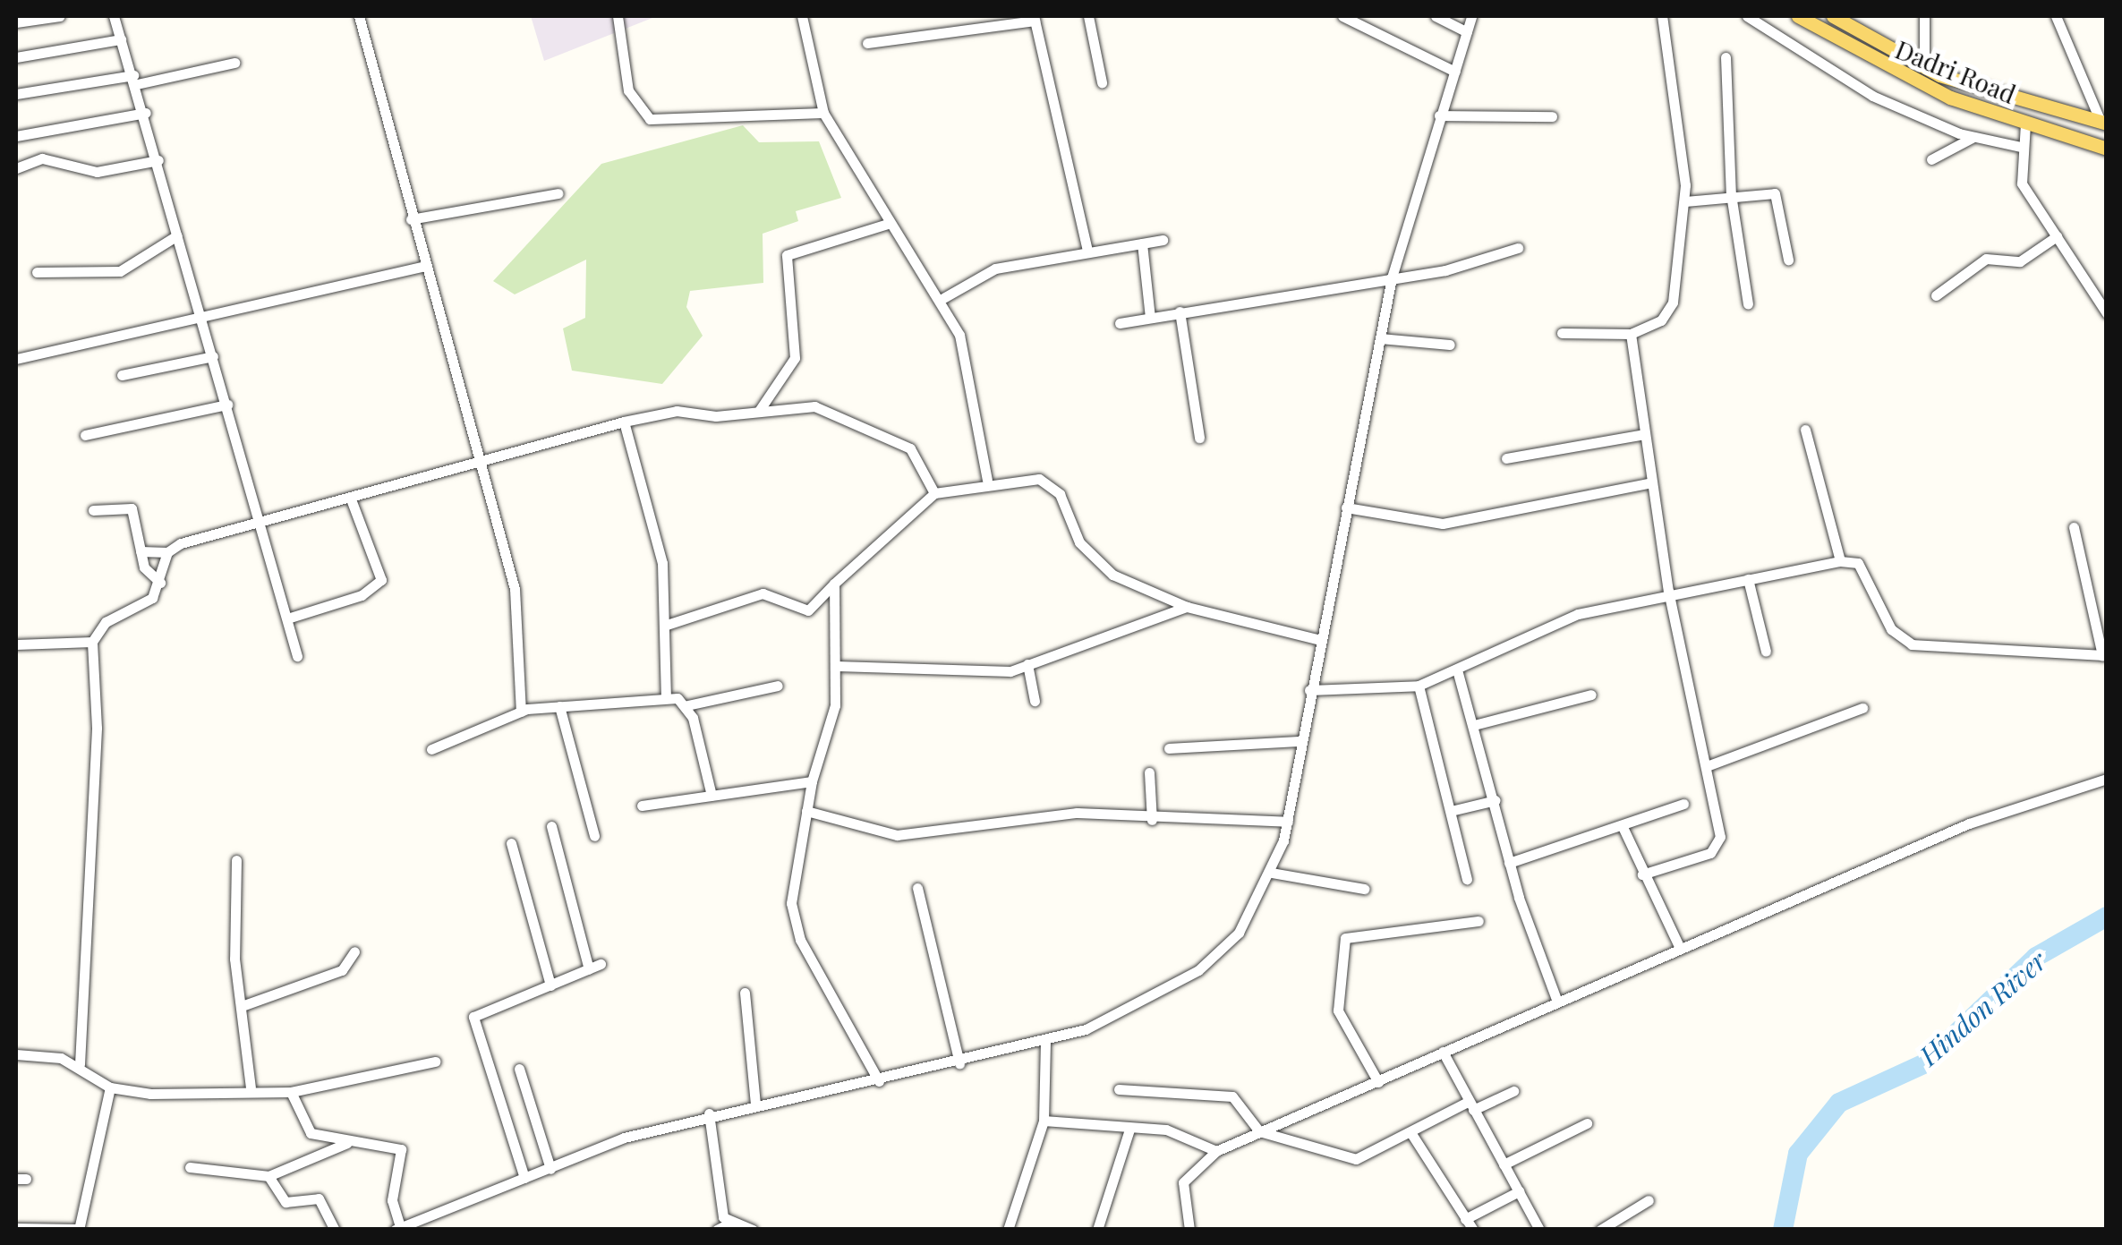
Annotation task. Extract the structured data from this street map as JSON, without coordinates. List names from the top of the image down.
{
  "streets": {
    "main road": ["Dadri Road"]
  },
  "water": ["Hindon River"]
}
